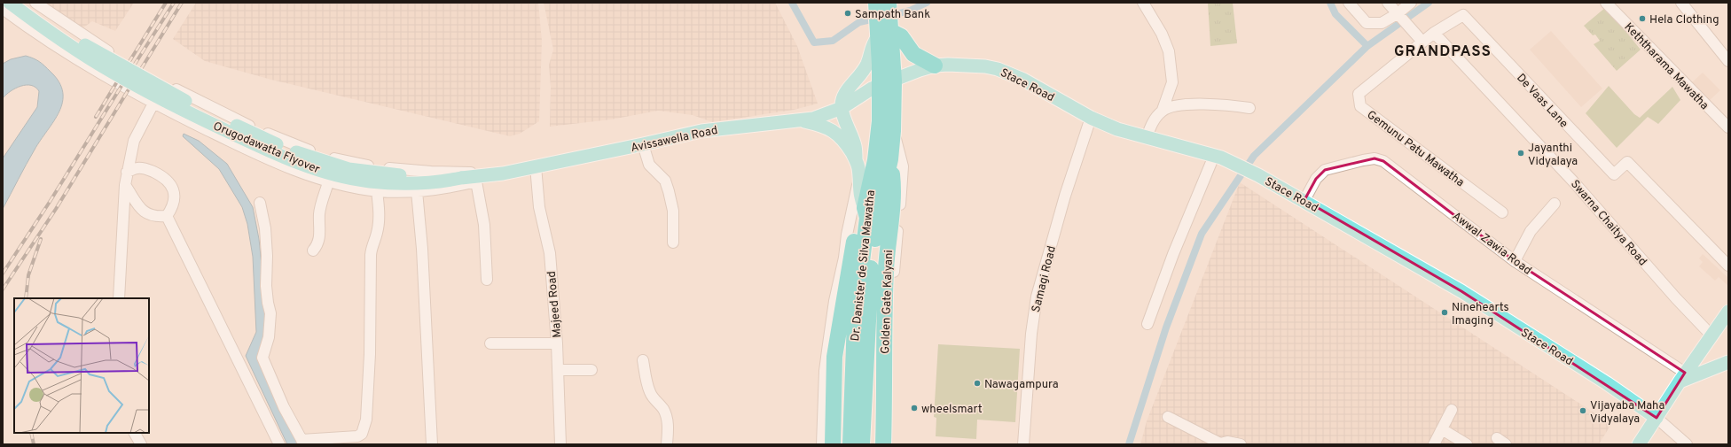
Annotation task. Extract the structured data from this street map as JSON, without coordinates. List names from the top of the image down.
{
  "streets": {
    "highway": ["Dr. Danister de Silva Mawatha", "Golden Gate Kalyani"],
    "main road": ["Stace Road", "Avissawella Road", "Orugodawatta Flyover"],
    "street": [
      "Keththarama Mawatha",
      "De Vaas Lane",
      "Gemunu Patu Mawatha",
      "Swarna Chaitya Road",
      "Awwal Zawia Road",
      "Samagi Road",
      "Majeed Road"
    ]
  },
  "crossings": [
    ["Stace Road", "Avissawella Road"],
    ["Stace Road", "Awwal Zawia Road"],
    ["Stace Road", "Dr. Danister de Silva Mawatha"],
    ["Stace Road", "Samagi Road"],
    ["De Vaas Lane", "Gemunu Patu Mawatha"],
    ["Avissawella Road", "Orugodawatta Flyover"],
    ["Avissawella Road", "Dr. Danister de Silva Mawatha"],
    ["Avissawella Road", "Majeed Road"],
    ["Gemunu Patu Mawatha", "Swarna Chaitya Road"],
    ["Dr. Danister de Silva Mawatha", "Golden Gate Kalyani"]
  ],
  "districts": ["GRANDPASS"],
  "places": [
    "Sampath Bank",
    "Hela Clothing",
    "Jayanthi Vidyalaya",
    "Ninehearts Imaging",
    "Nawagampura",
    "wheelsmart",
    "Vijayaba Maha Vidyalaya"
  ]
}
